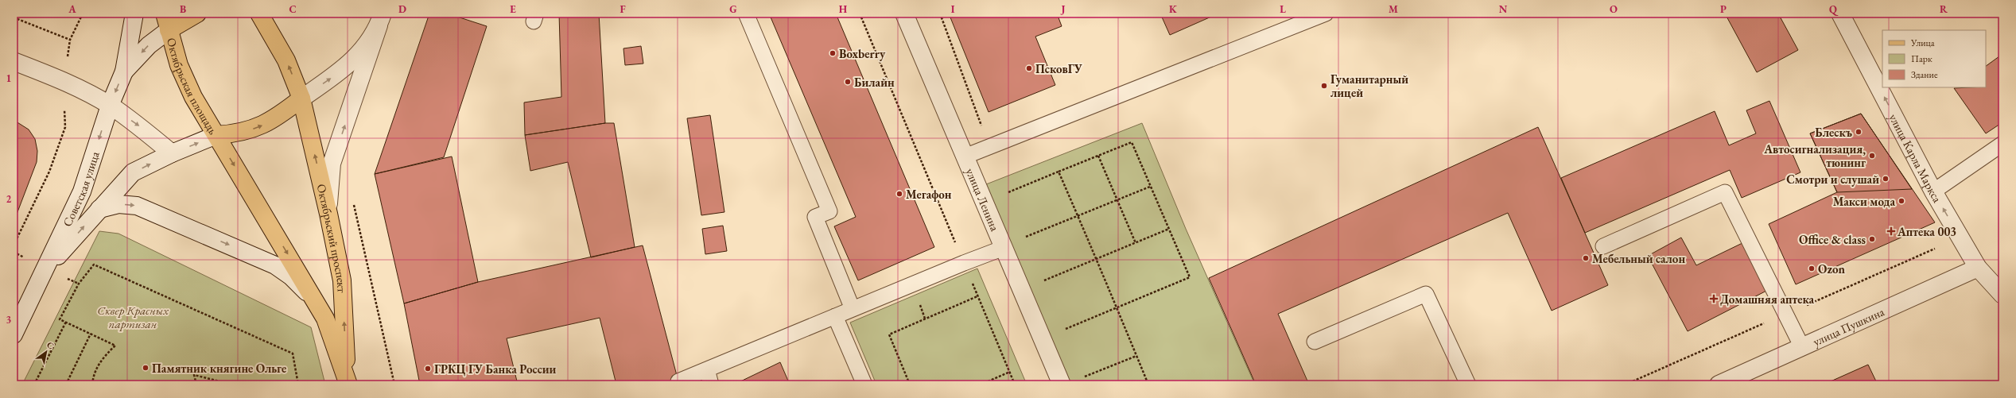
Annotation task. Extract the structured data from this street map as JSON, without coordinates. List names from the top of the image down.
{
  "streets": {
    "main road": ["Октябрьская площадь", "Октябрьский проспект"],
    "street": [
      "улица Карла Маркса",
      "Советская улица",
      "улица Ленина",
      "улица Пушкина"
    ]
  },
  "crossings": [
    ["Октябрьская площадь", "Советская улица"],
    ["Октябрьская площадь", "Октябрьский проспект"],
    ["улица Карла Маркса", "улица Пушкина"],
    ["Советская улица", "Октябрьский проспект"]
  ],
  "one_way": ["Октябрьская площадь", "улица Карла Маркса"],
  "parks": ["Сквер Красных партизан"],
  "places": {
    "other": [
      "Boxberry",
      "ПсковГУ",
      "Билайн",
      "Гуманитарный лицей",
      "Блескъ",
      "Автосигнализация, тюнинг",
      "Смотри и слушай",
      "Мегафон",
      "Макси мода",
      "Office & class",
      "Мебельный салон",
      "Ozon",
      "Памятник княгине Ольге",
      "ГРКЦ ГУ Банка России"
    ],
    "health": ["Аптека 003", "Домашняя аптека"]
  },
  "legend": ["Улица", "Парк", "Здание"],
  "north": "top right",
  "grid": {
    "columns": [
      "A",
      "B",
      "C",
      "D",
      "E",
      "F",
      "G",
      "H",
      "I",
      "J",
      "K",
      "L",
      "M",
      "N",
      "O",
      "P",
      "Q",
      "R"
    ],
    "rows": ["1", "2", "3"]
  }
}
